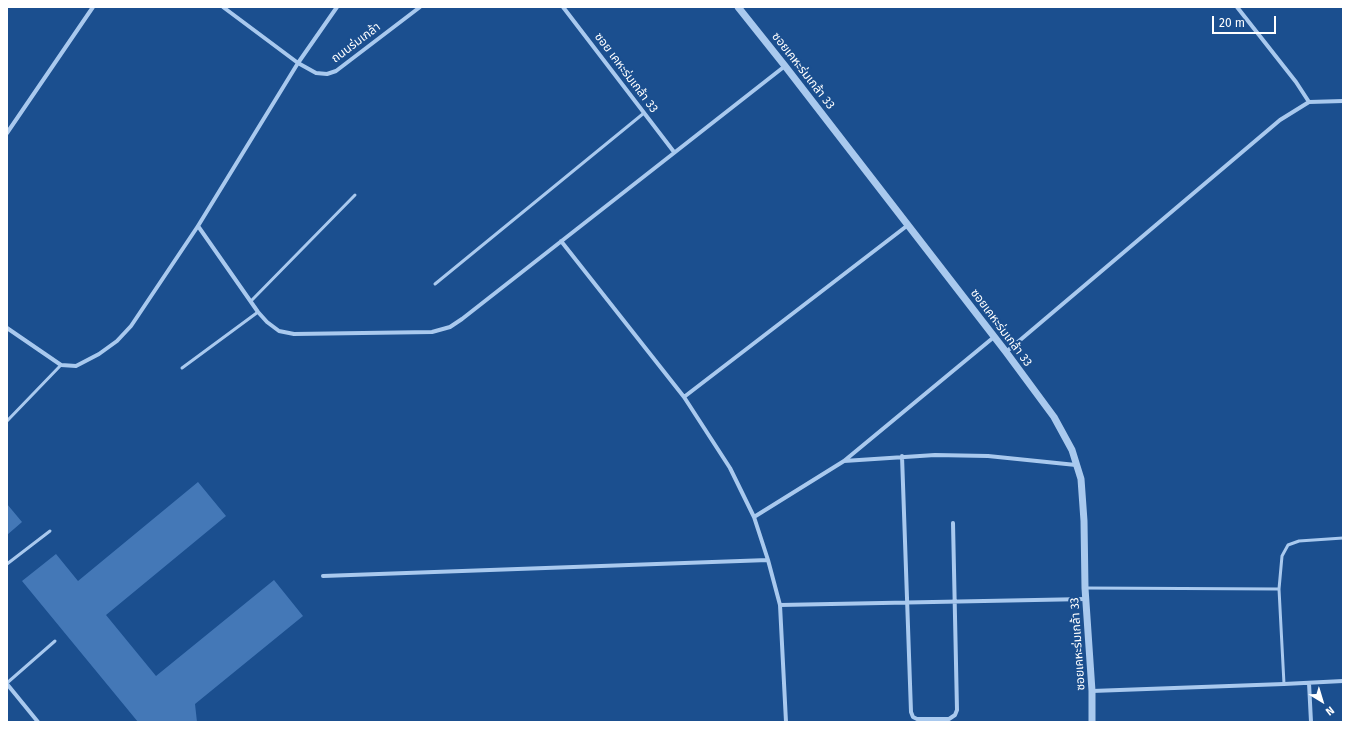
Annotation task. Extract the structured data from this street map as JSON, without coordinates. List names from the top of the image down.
{
  "streets": {
    "street": ["ถนนร่มเกล้า", "ซอยเคหะร่มเกล้า 33", "ซอย เคหะร่มเกล้า 33"]
  },
  "scale_bar": "20 m",
  "north": "bottom right"
}
